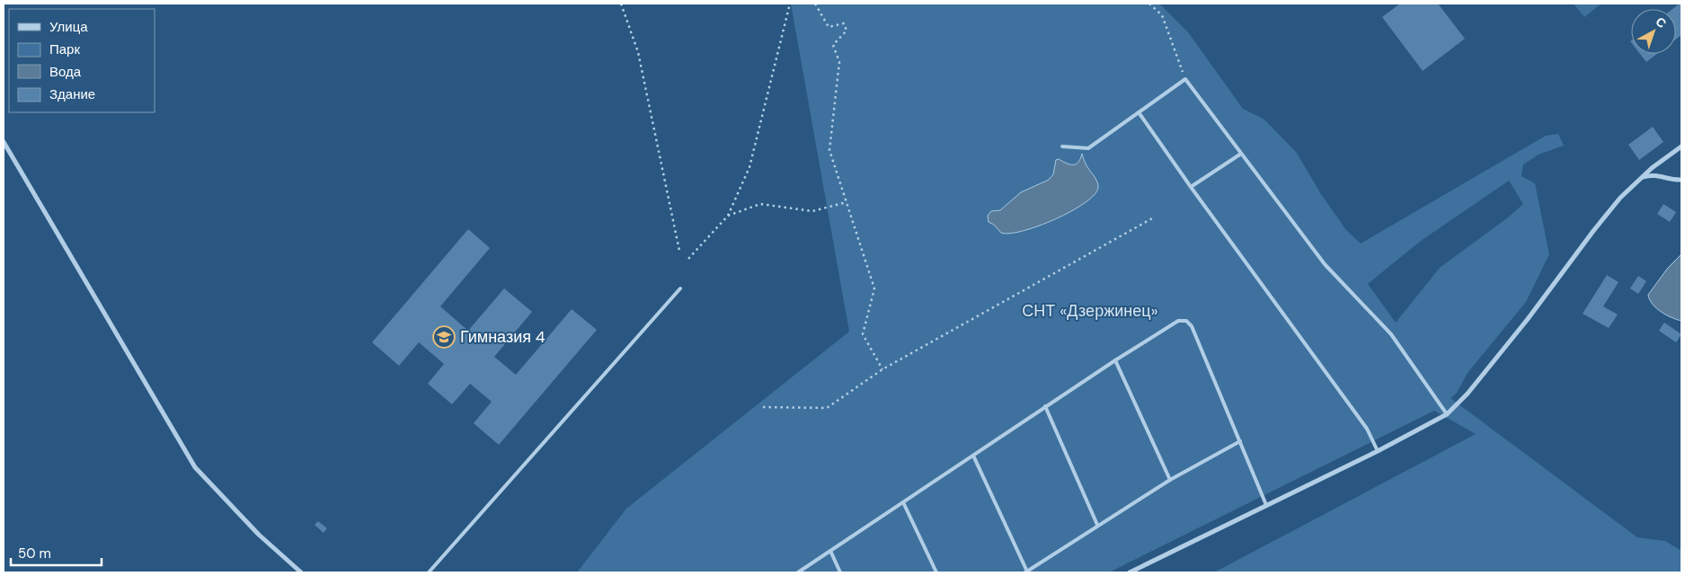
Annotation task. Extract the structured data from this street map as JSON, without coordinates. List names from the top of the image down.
{
  "parks": ["СНТ «Дзержинец»"],
  "places": {
    "school or university": ["Гимназия 4"]
  },
  "legend": [
    "Улица",
    "Парк",
    "Вода",
    "Здание"
  ],
  "scale_bar": "50 m",
  "north": "top right"
}
